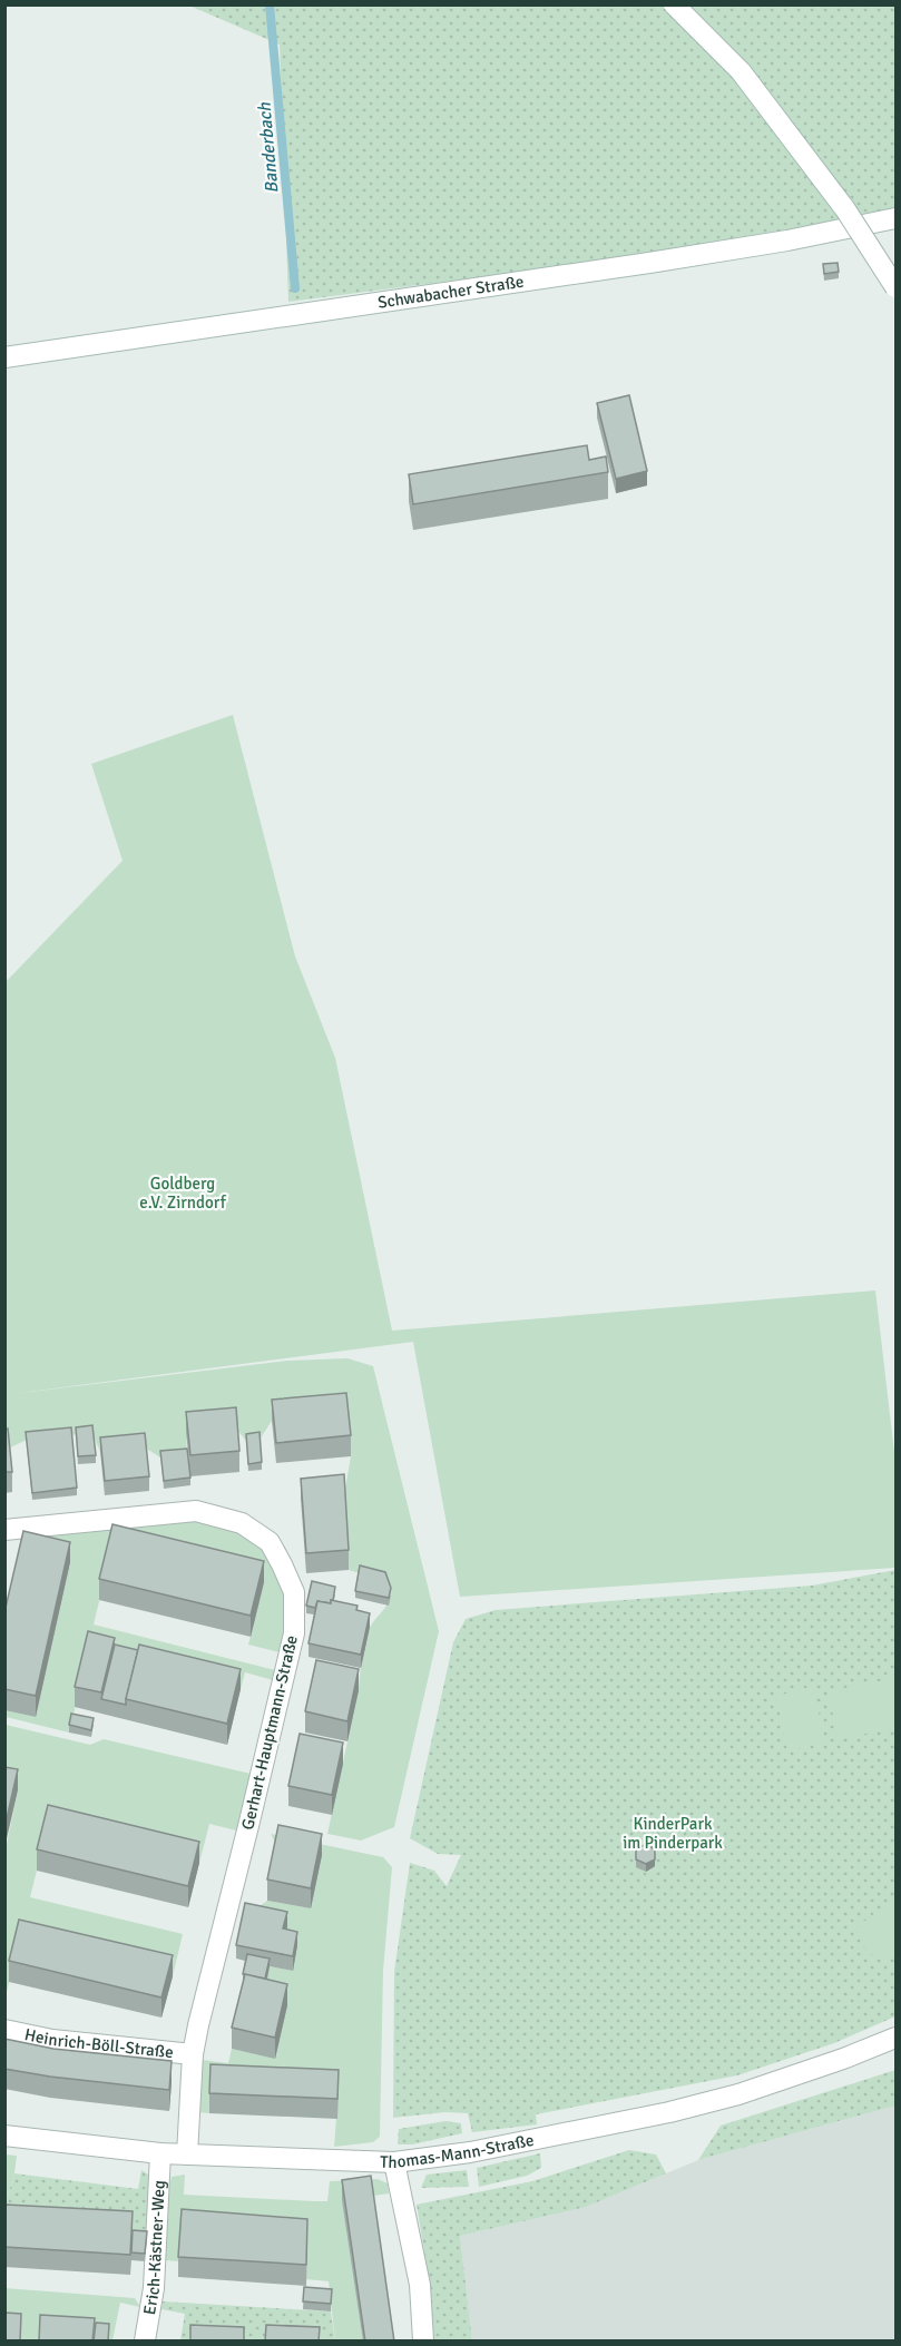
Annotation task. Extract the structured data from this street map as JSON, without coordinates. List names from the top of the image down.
{
  "streets": {
    "street": [
      "Schwabacher Straße",
      "Gerhart-Hauptmann-Straße",
      "Heinrich-Böll-Straße",
      "Thomas-Mann-Straße",
      "Erich-Kästner-Weg"
    ]
  },
  "crossings": [
    ["Gerhart-Hauptmann-Straße", "Heinrich-Böll-Straße"],
    ["Gerhart-Hauptmann-Straße", "Thomas-Mann-Straße"],
    ["Thomas-Mann-Straße", "Erich-Kästner-Weg"]
  ],
  "water": ["Banderbach"],
  "parks": ["Goldberg e.V. Zirndorf", "KinderPark im Pinderpark"]
}
